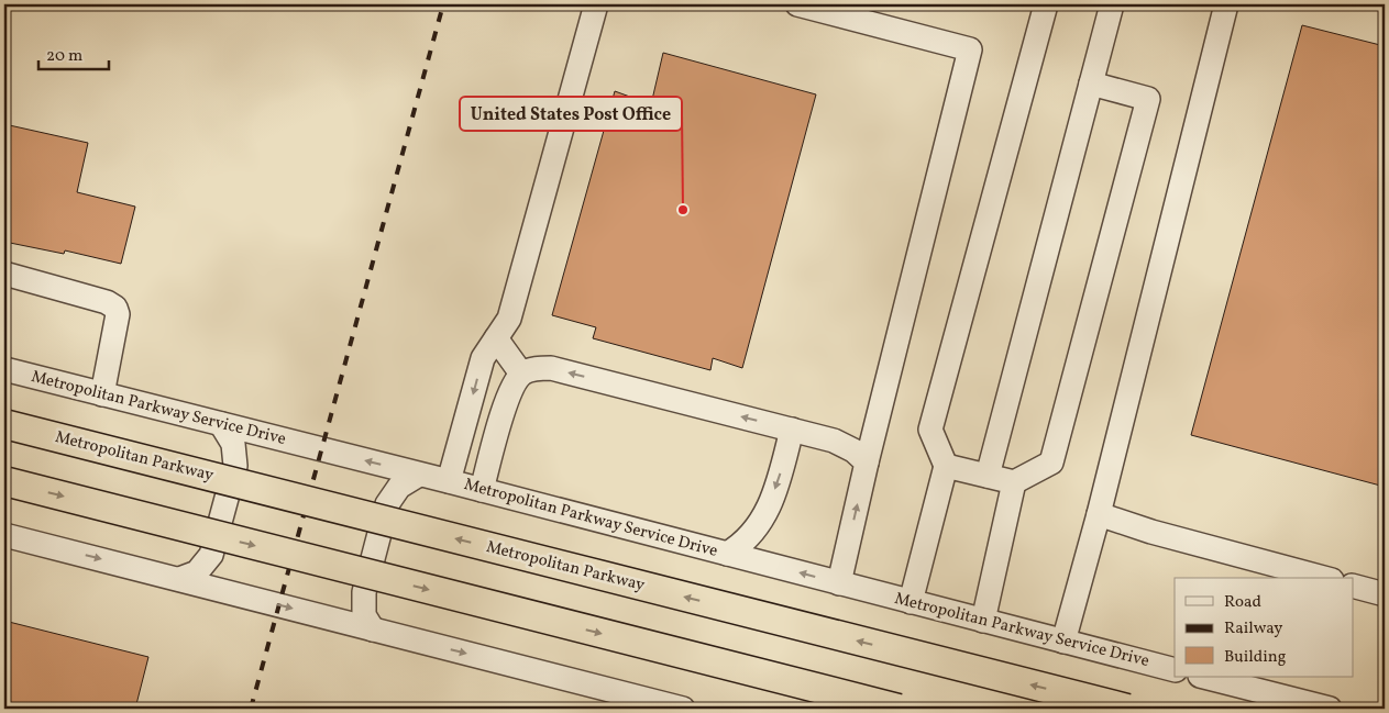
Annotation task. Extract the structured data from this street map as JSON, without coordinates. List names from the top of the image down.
{
  "streets": {
    "main road": ["Metropolitan Parkway"],
    "street": ["Metropolitan Parkway Service Drive"]
  },
  "places": ["United States Post Office"],
  "legend": ["Road", "Railway", "Building"],
  "scale_bar": "20 m"
}
